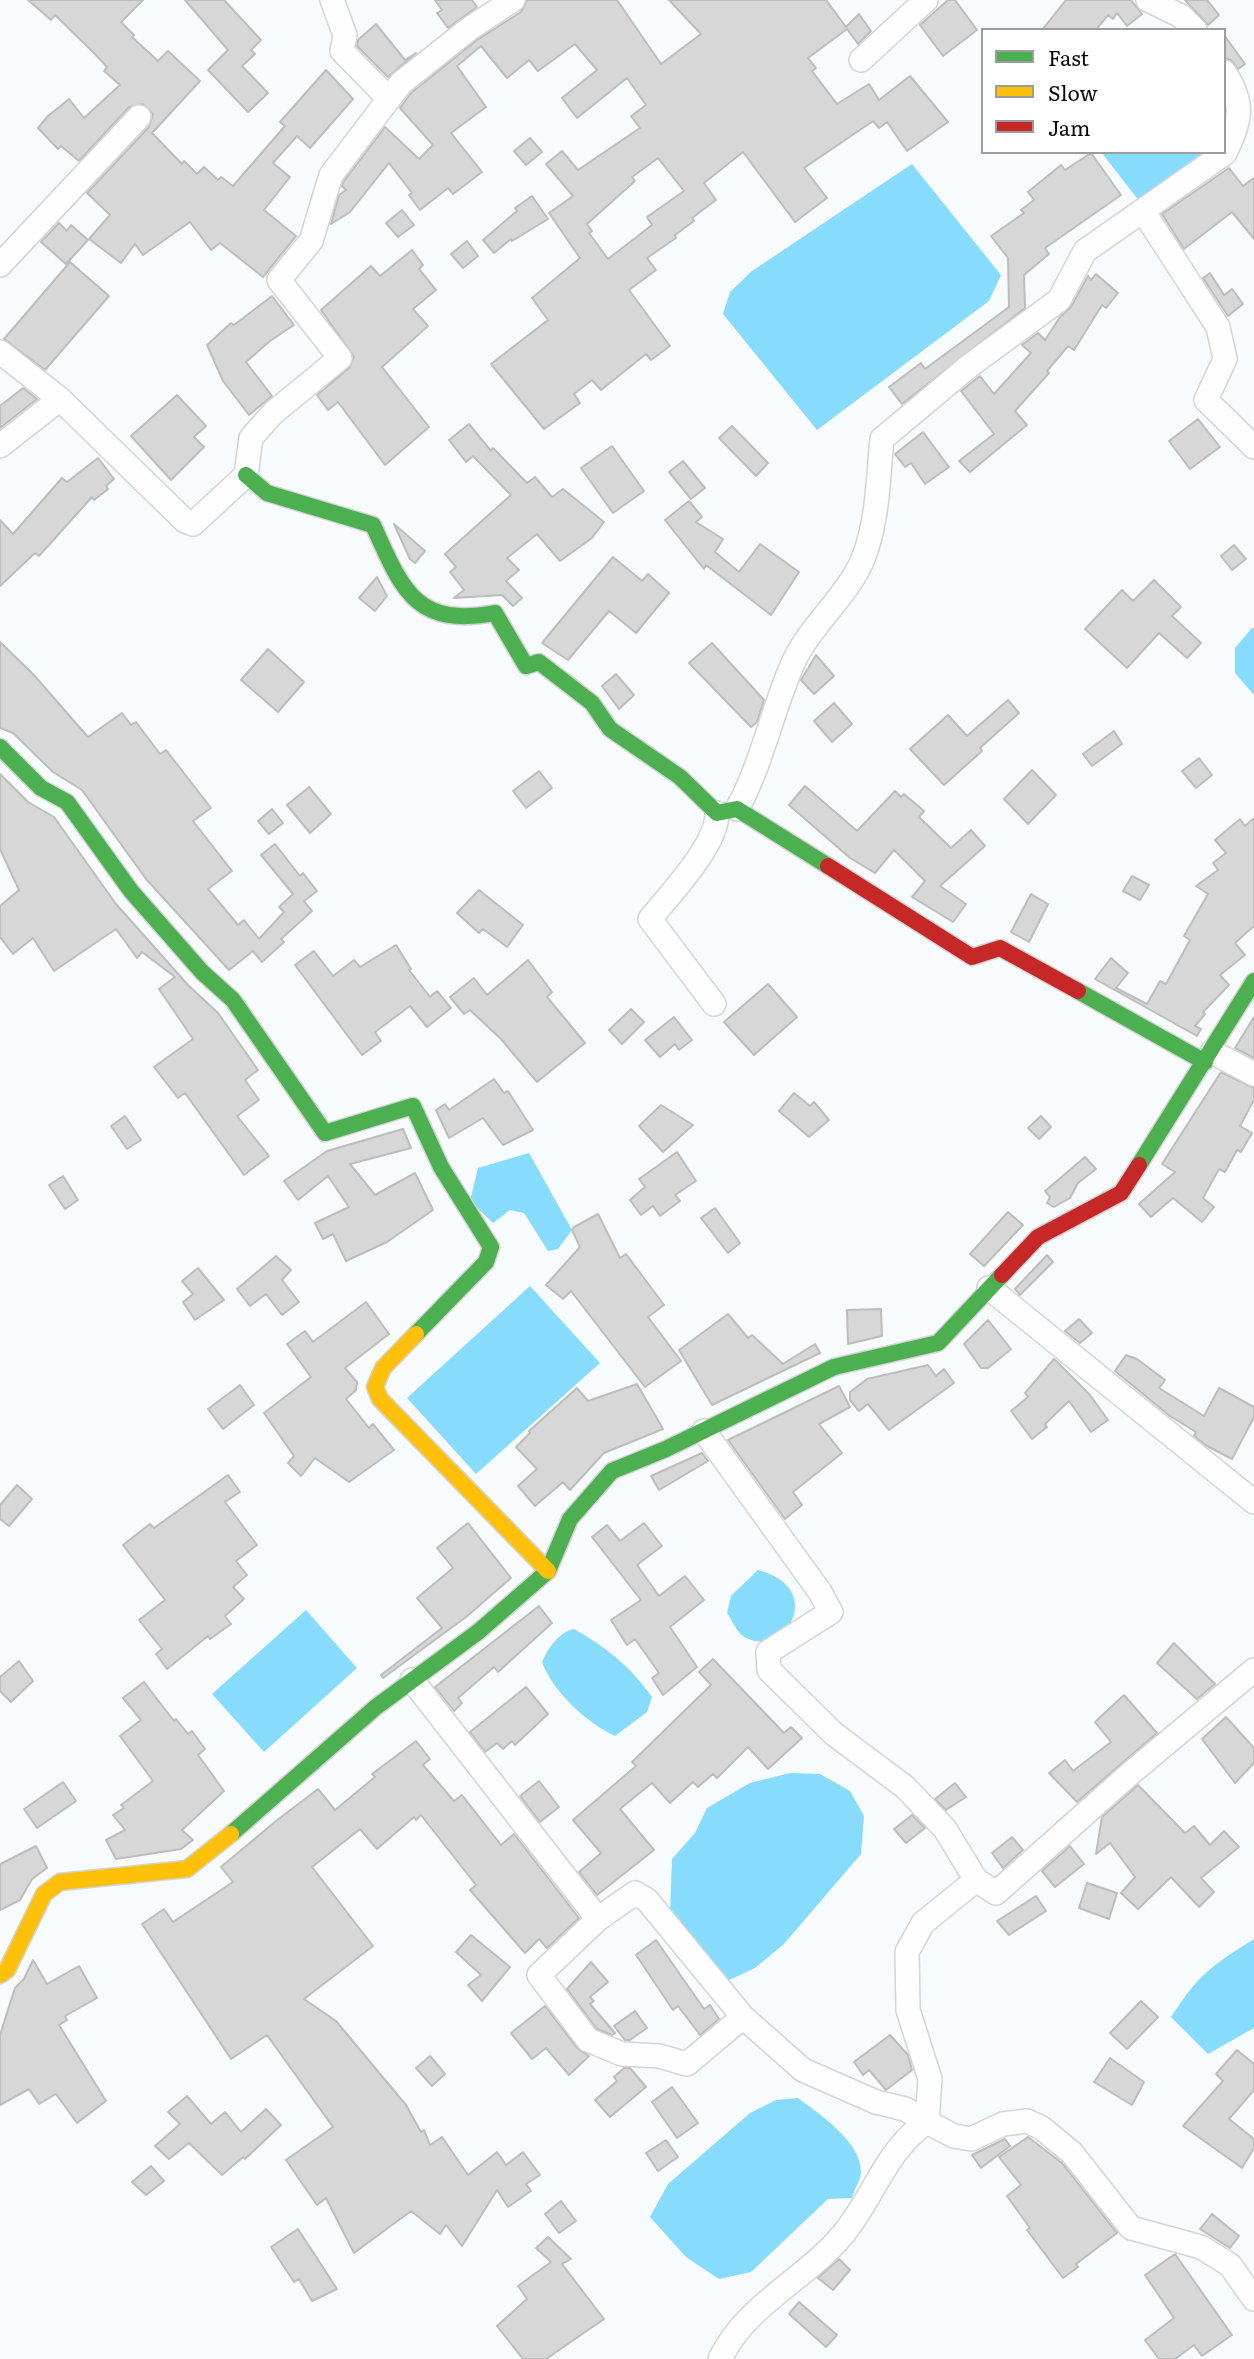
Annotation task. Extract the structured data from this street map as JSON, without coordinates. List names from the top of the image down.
{
  "legend": ["Fast", "Slow", "Jam"]
}
